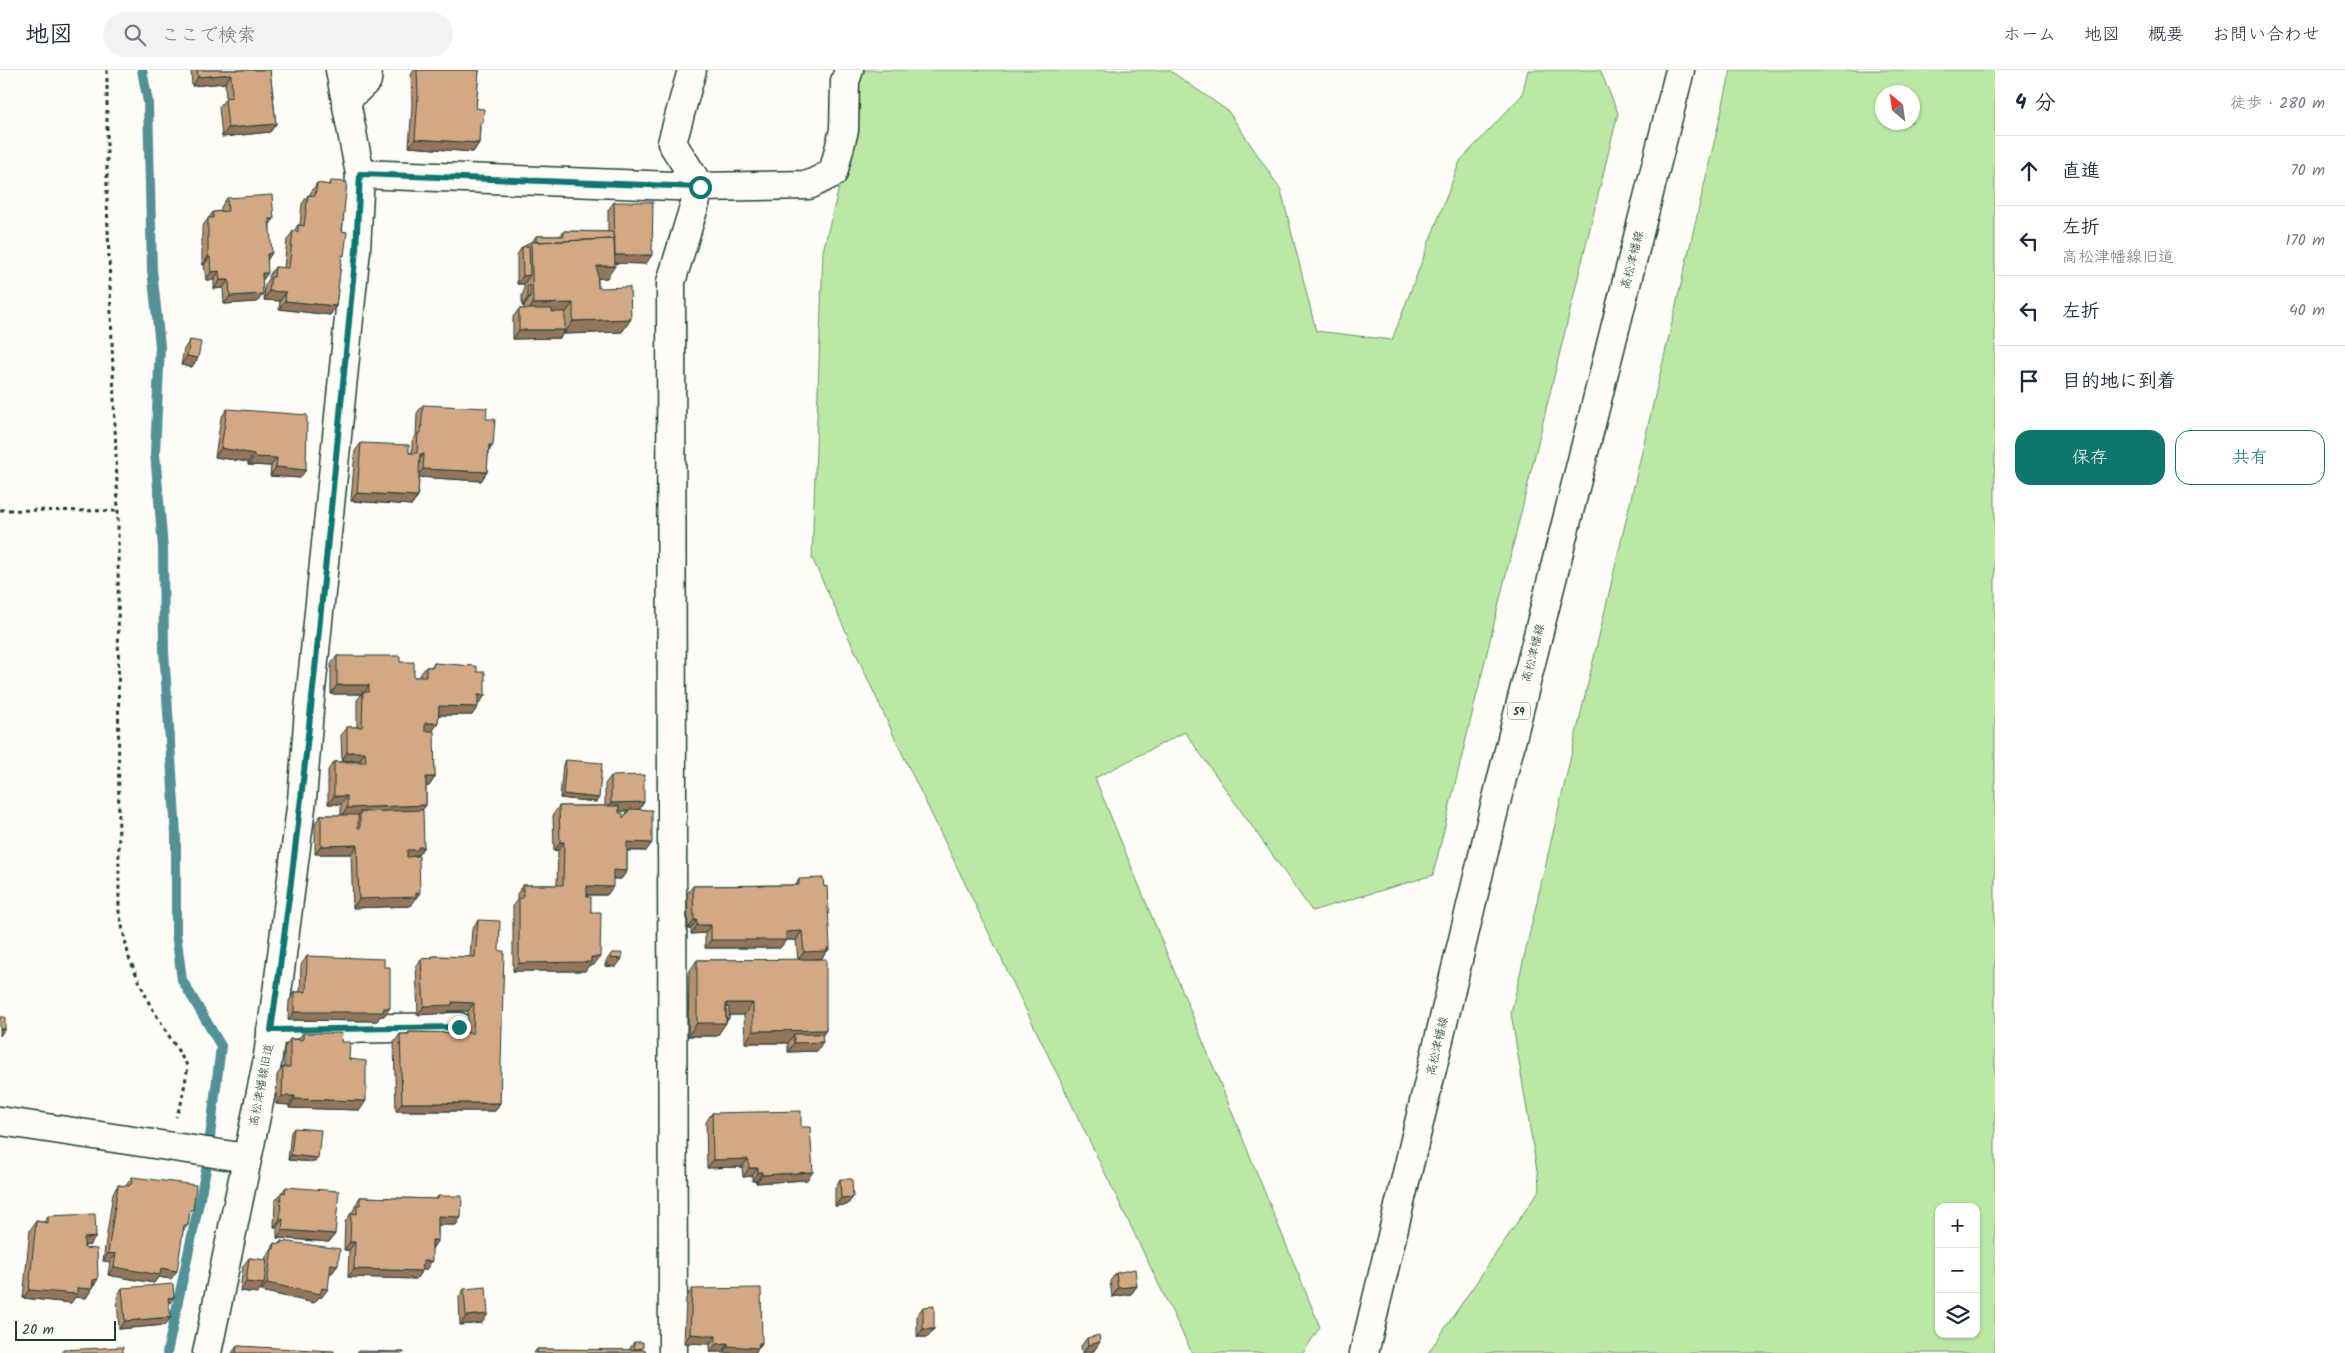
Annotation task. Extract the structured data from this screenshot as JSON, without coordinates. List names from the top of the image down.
{
  "streets": {
    "street": ["高松津幡線", "59", "高松津幡線旧道"]
  },
  "scale_bar": "20 m",
  "north": "top left",
  "page": {
    "header": "地図",
    "search": "ここで検索",
    "nav": [
      "ホーム",
      "地図",
      "概要",
      "お問い合わせ"
    ],
    "heading": ["4 分", "徒歩 · 280 m"],
    "list": [
      ["直進", "70 m"],
      ["左折", "高松津幡線旧道", "170 m"],
      ["左折", "40 m"],
      "目的地に到着"
    ],
    "buttons": ["保存", "共有"],
    "map_buttons": ["+", "−"],
    "scale": "20 m"
  }
}
